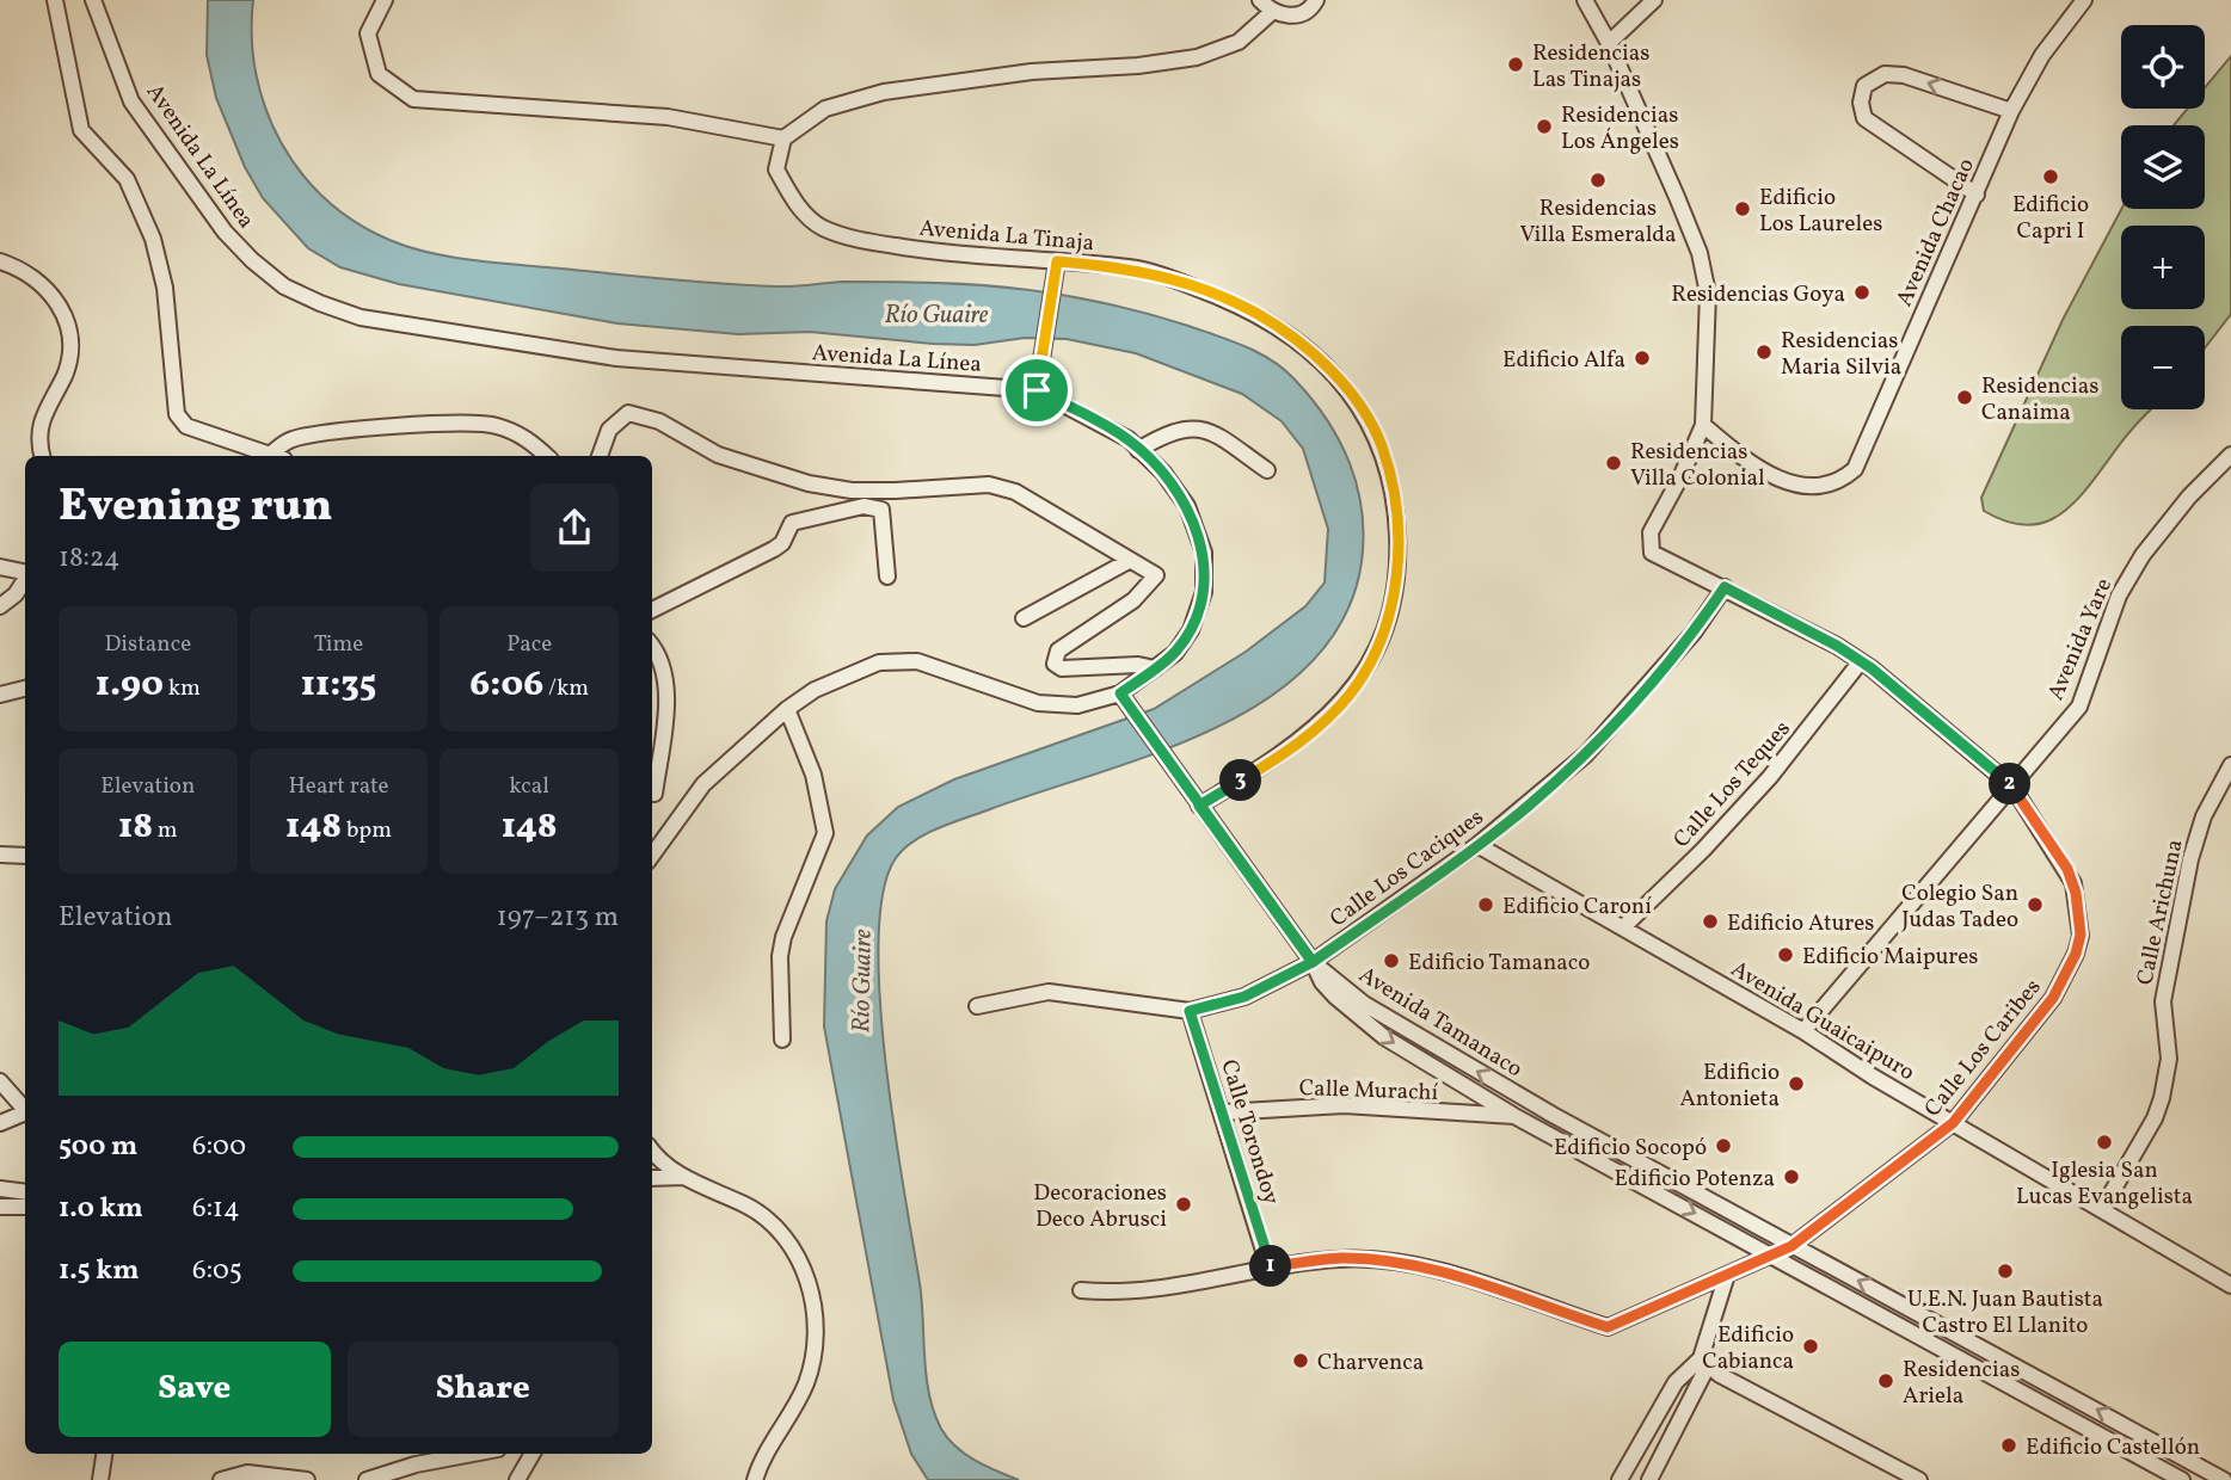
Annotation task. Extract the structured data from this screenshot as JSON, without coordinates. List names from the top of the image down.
{
  "streets": {
    "street": [
      "Avenida La Línea",
      "Avenida Chacao",
      "Avenida La Tinaja",
      "Avenida Yare",
      "Calle Los Teques",
      "Calle Los Caciques",
      "Calle Arichuna",
      "Avenida Guaicaipuro",
      "Avenida Tamanaco",
      "Calle Los Caribes",
      "Calle Murachí",
      "Calle Torondoy"
    ]
  },
  "crossings": [
    ["Avenida Chacao", "Calle Los Caribes"],
    ["Avenida Yare", "Avenida Guaicaipuro"],
    ["Avenida Yare", "Calle Los Caribes"],
    ["Calle Los Teques", "Avenida Guaicaipuro"],
    ["Calle Los Teques", "Calle Los Caribes"],
    ["Calle Los Caciques", "Avenida Guaicaipuro"],
    ["Calle Los Caciques", "Avenida Tamanaco"],
    ["Calle Los Caciques", "Calle Los Caribes"],
    ["Calle Los Caciques", "Calle Torondoy"],
    ["Calle Arichuna", "Avenida Guaicaipuro"],
    ["Avenida Guaicaipuro", "Calle Los Caribes"],
    ["Avenida Tamanaco", "Calle Los Caribes"],
    ["Avenida Tamanaco", "Calle Murachí"],
    ["Calle Los Caribes", "Calle Torondoy"],
    ["Calle Murachí", "Calle Torondoy"]
  ],
  "water": ["Río Guaire"],
  "places": [
    "Residencias Las Tinajas",
    "Residencias Los Ángeles",
    "Edificio Capri I",
    "Residencias Villa Esmeralda",
    "Edificio Los Laureles",
    "Residencias Goya",
    "Residencias Maria Silvia",
    "Edificio Alfa",
    "Residencias Canaima",
    "Residencias Villa Colonial",
    "Edificio Caroní",
    "Colegio San Judas Tadeo",
    "Edificio Atures",
    "Edificio Maipures",
    "Edificio Tamanaco",
    "Edificio Antonieta",
    "Iglesia San Lucas Evangelista",
    "Edificio Socopó",
    "Edificio Potenza",
    "Decoraciones Deco Abrusci",
    "U.E.N. Juan Bautista Castro El Llanito",
    "Edificio Cabianca",
    "Charvenca",
    "Residencias Ariela",
    "Edificio Castellón"
  ],
  "page": {
    "map_buttons": ["+", "−"],
    "heading": ["Evening run", "18:24"],
    "stats": [
      ["Distance", "1.90 km"],
      ["Time", "11:35"],
      ["Pace", "6:06 /km"],
      ["Elevation", "18 m"],
      ["Heart rate", "148 bpm"],
      ["kcal", "148"]
    ],
    "pins": ["3", "2", "1"],
    "chart": ["Elevation", "197–213 m"],
    "list": [
      {
        "name": "500 m",
        "note": "6:00"
      },
      {
        "name": "1.0 km",
        "note": "6:14"
      },
      {
        "name": "1.5 km",
        "note": "6:05"
      }
    ],
    "buttons": ["Save", "Share"]
  }
}
